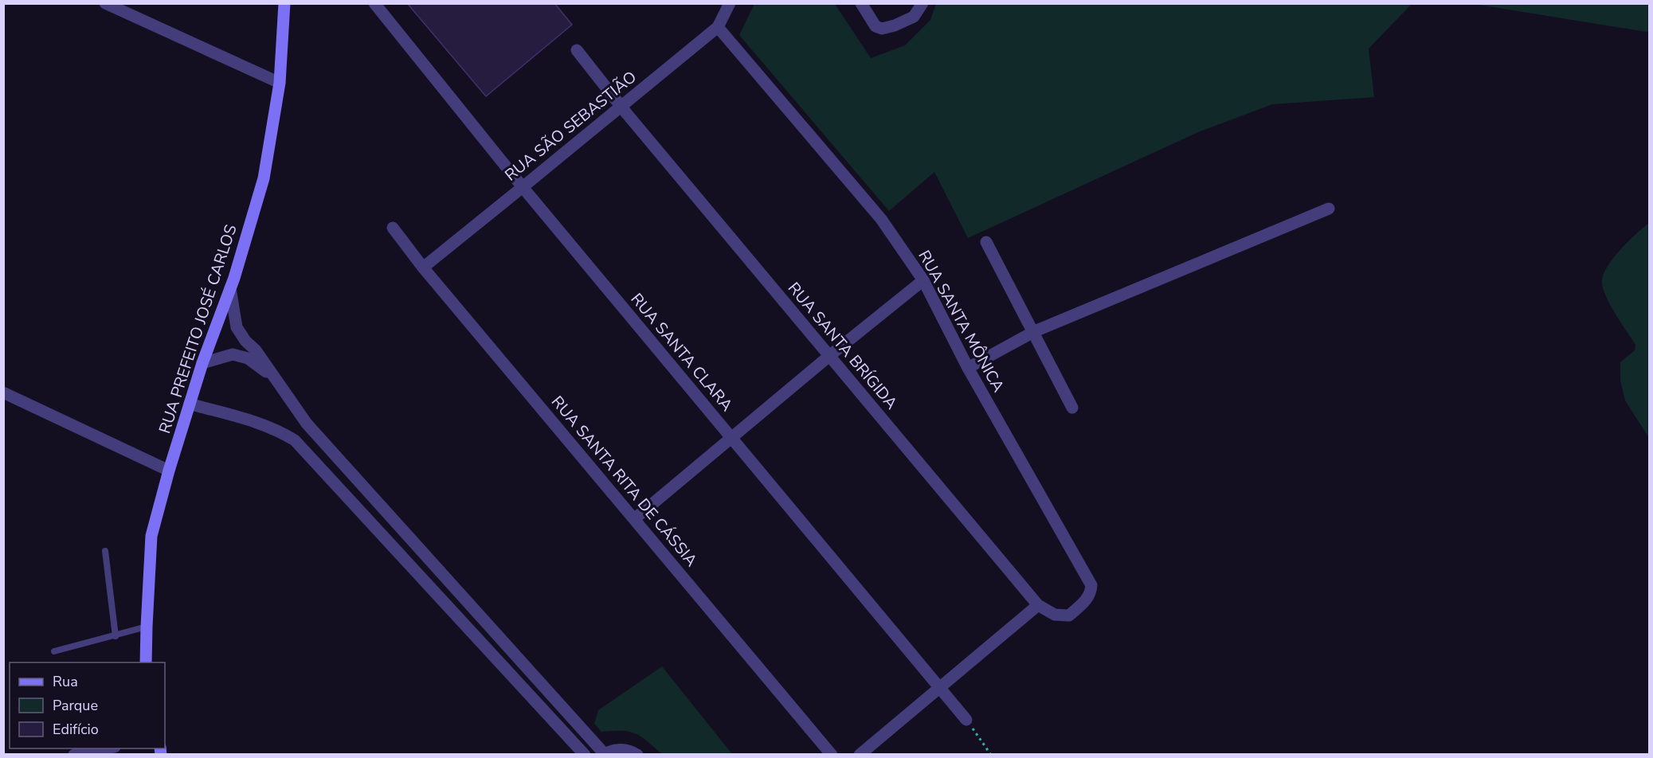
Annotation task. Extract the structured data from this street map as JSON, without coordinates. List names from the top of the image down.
{
  "streets": {
    "main road": ["RUA PREFEITO JOSÉ CARLOS"],
    "street": [
      "RUA SÃO SEBASTIÃO",
      "RUA SANTA MÔNICA",
      "RUA SANTA BRÍGIDA",
      "RUA SANTA CLARA",
      "RUA SANTA RITA DE CÁSSIA"
    ]
  },
  "crossings": [
    ["RUA SÃO SEBASTIÃO", "RUA SANTA MÔNICA"],
    ["RUA SÃO SEBASTIÃO", "RUA SANTA BRÍGIDA"],
    ["RUA SÃO SEBASTIÃO", "RUA SANTA CLARA"],
    ["RUA SÃO SEBASTIÃO", "RUA SANTA RITA DE CÁSSIA"],
    ["RUA SANTA MÔNICA", "RUA SANTA BRÍGIDA"]
  ],
  "legend": ["Rua", "Parque", "Edifício"]
}
